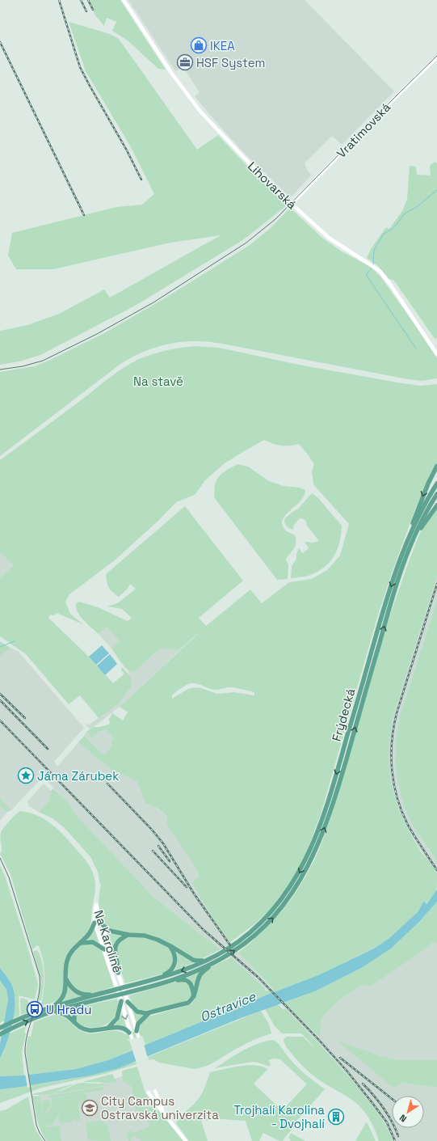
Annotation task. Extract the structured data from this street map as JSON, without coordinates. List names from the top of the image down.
{
  "streets": {
    "main road": ["Frýdecká"],
    "street": ["Vratimovská", "Lihovarská", "Na Karolíně"]
  },
  "crossings": [
    ["Vratimovská", "Lihovarská"]
  ],
  "water": ["Ostravice"],
  "parks": ["Na stavě"],
  "places": {
    "shop": ["IKEA"],
    "office": ["HSF System"],
    "place": ["Jáma Zárubek"],
    "bus stop": ["U Hradu"],
    "school or university": ["City Campus Ostravská univerzita"],
    "building": ["Trojhalí Karolina - Dvojhalí"]
  },
  "north": "bottom left"
}
